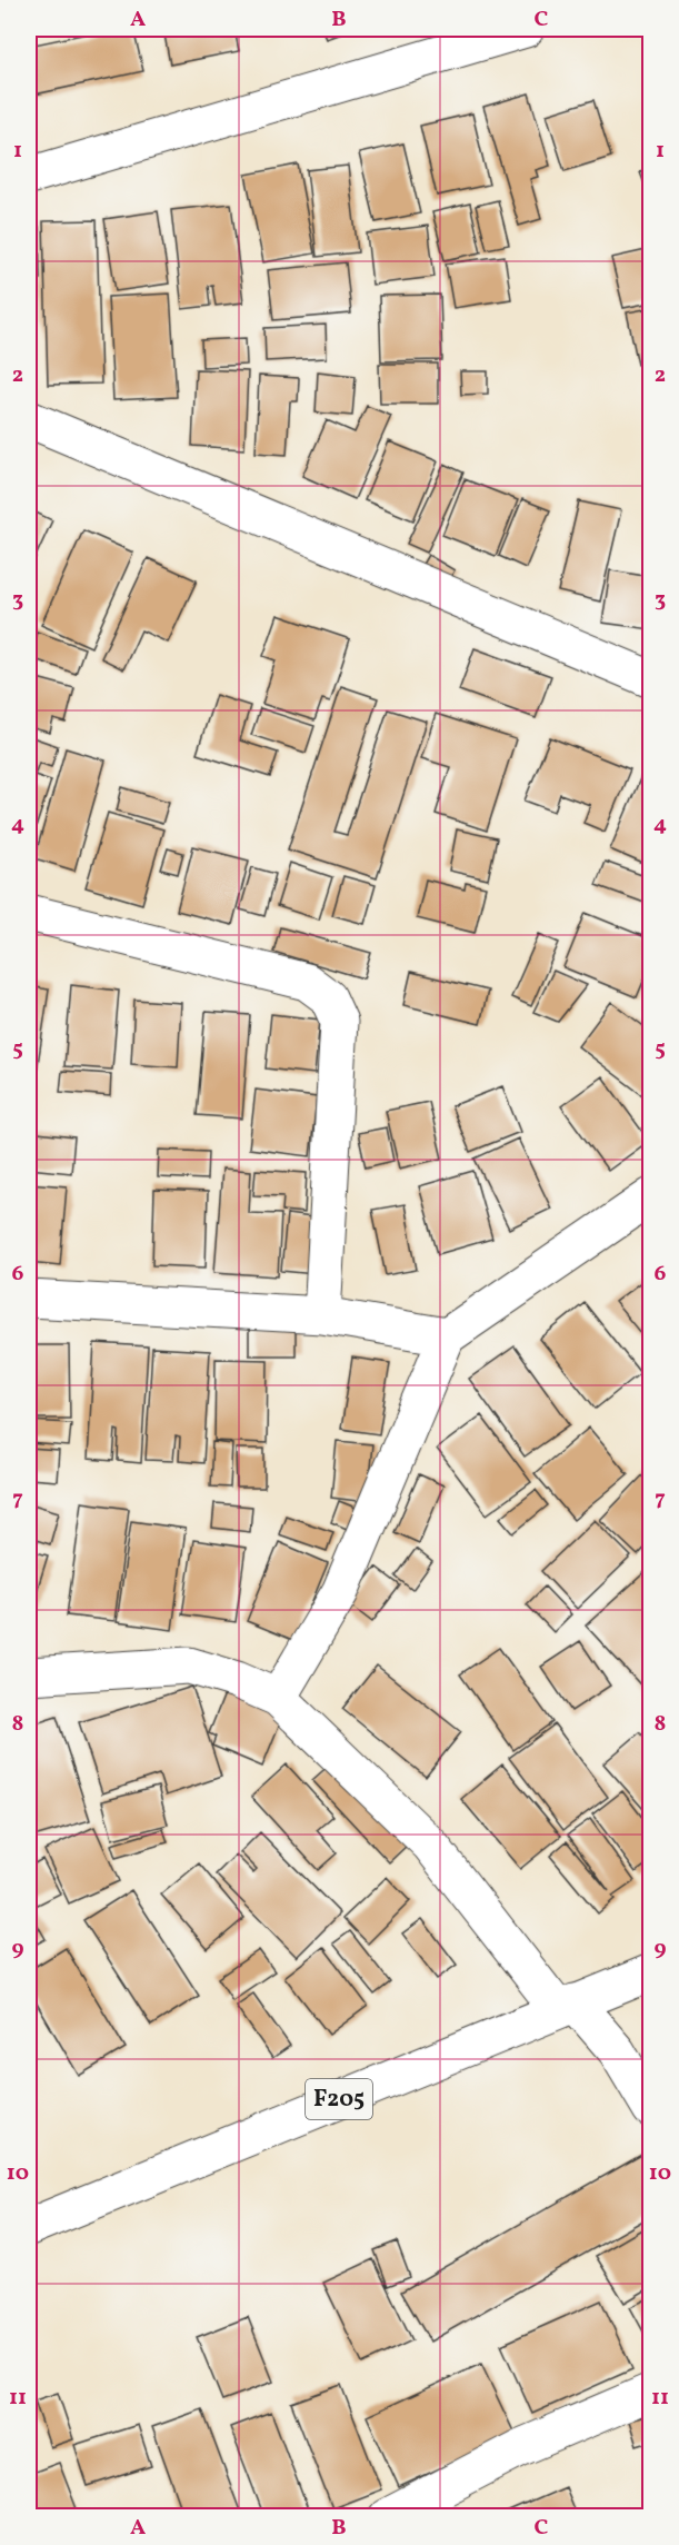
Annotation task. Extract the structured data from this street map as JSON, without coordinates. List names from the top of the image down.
{
  "streets": {
    "street": ["F205"]
  },
  "grid": {
    "columns": ["A", "B", "C"],
    "rows": [
      "1",
      "2",
      "3",
      "4",
      "5",
      "6",
      "7",
      "8",
      "9",
      "10",
      "11"
    ]
  }
}
